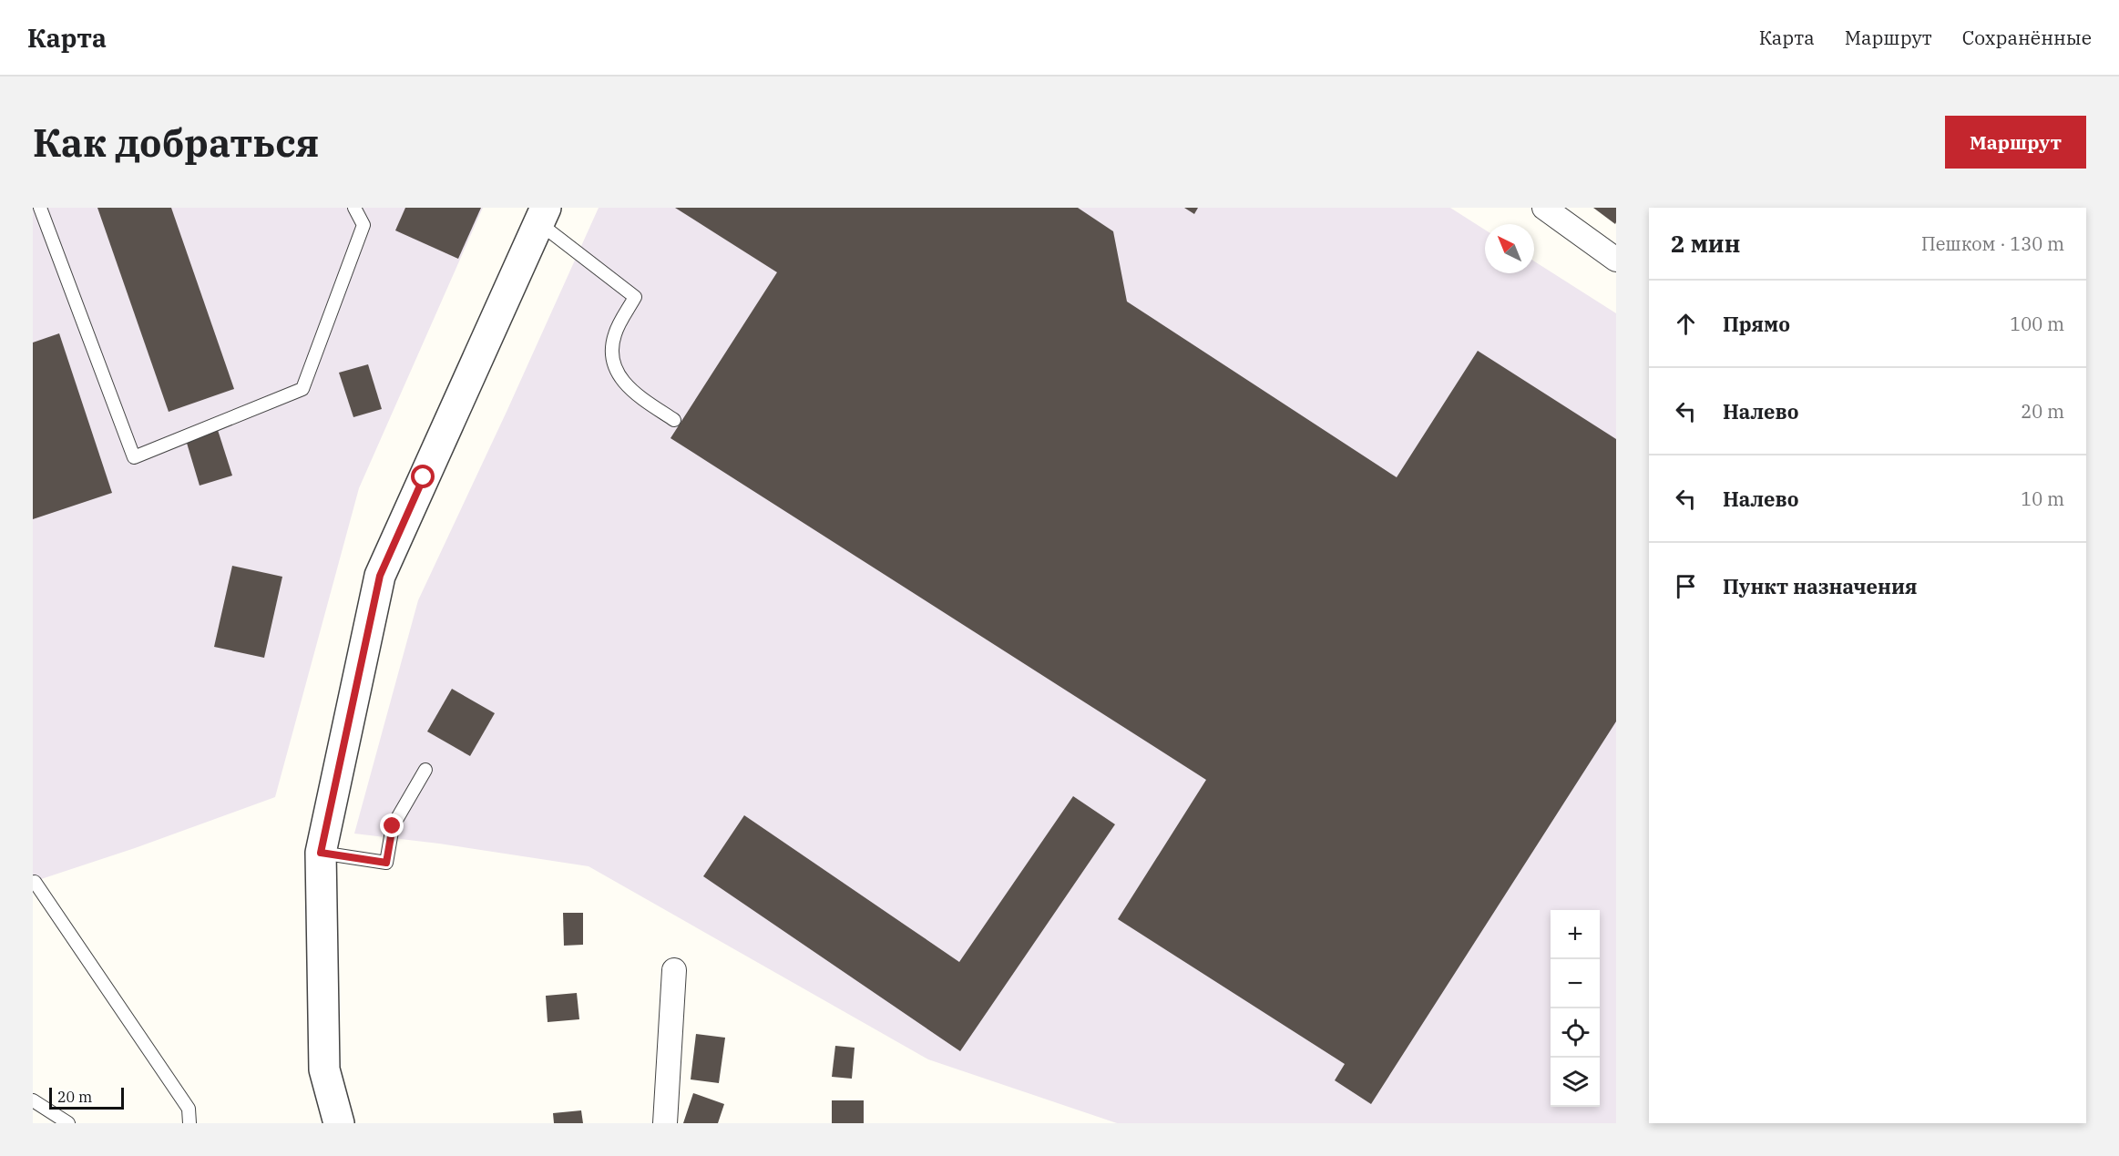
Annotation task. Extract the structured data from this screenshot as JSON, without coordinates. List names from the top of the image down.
{
  "scale_bar": "20 m",
  "north": "top left",
  "page": {
    "header": "Карта",
    "nav": ["Карта", "Маршрут", "Сохранённые"],
    "buttons": "Маршрут",
    "title": "Как добраться",
    "heading": ["2 мин", "Пешком · 130 m"],
    "list": [
      ["Прямо", "100 m"],
      ["Налево", "20 m"],
      ["Налево", "10 m"],
      "Пункт назначения"
    ],
    "map_buttons": ["+", "−"],
    "scale": "20 m"
  }
}
